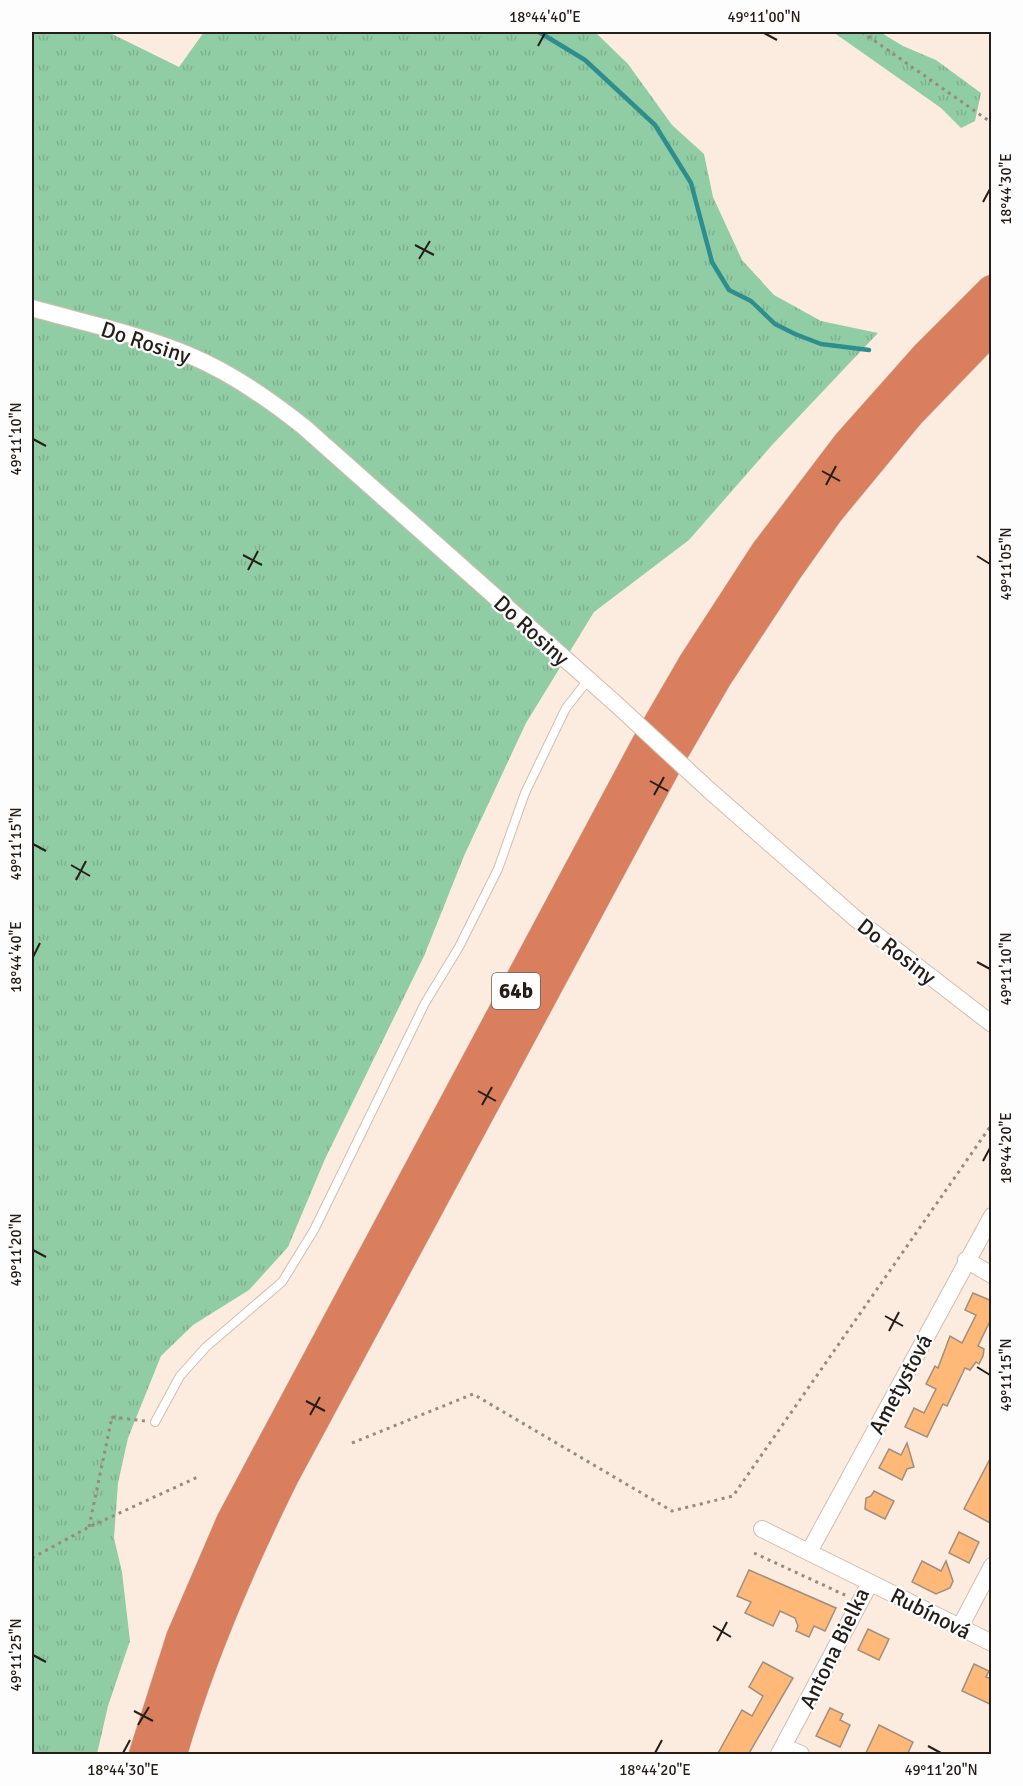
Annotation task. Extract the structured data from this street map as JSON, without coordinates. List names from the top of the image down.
{
  "streets": {
    "highway": ["64b"],
    "street": [
      "Do Rosiny",
      "Ametystová",
      "Rubínová",
      "Antona Bielka"
    ]
  },
  "crossings": [
    ["Ametystová", "Antona Bielka"],
    ["Rubínová", "Antona Bielka"]
  ],
  "coordinates": [
    "18°44'40\"E",
    "49°11'00\"N",
    "18°44'30\"E",
    "49°11'10\"N",
    "49°11'05\"N",
    "49°11'15\"N",
    "18°44'20\"E",
    "49°11'20\"N",
    "49°11'25\"N"
  ]
}
